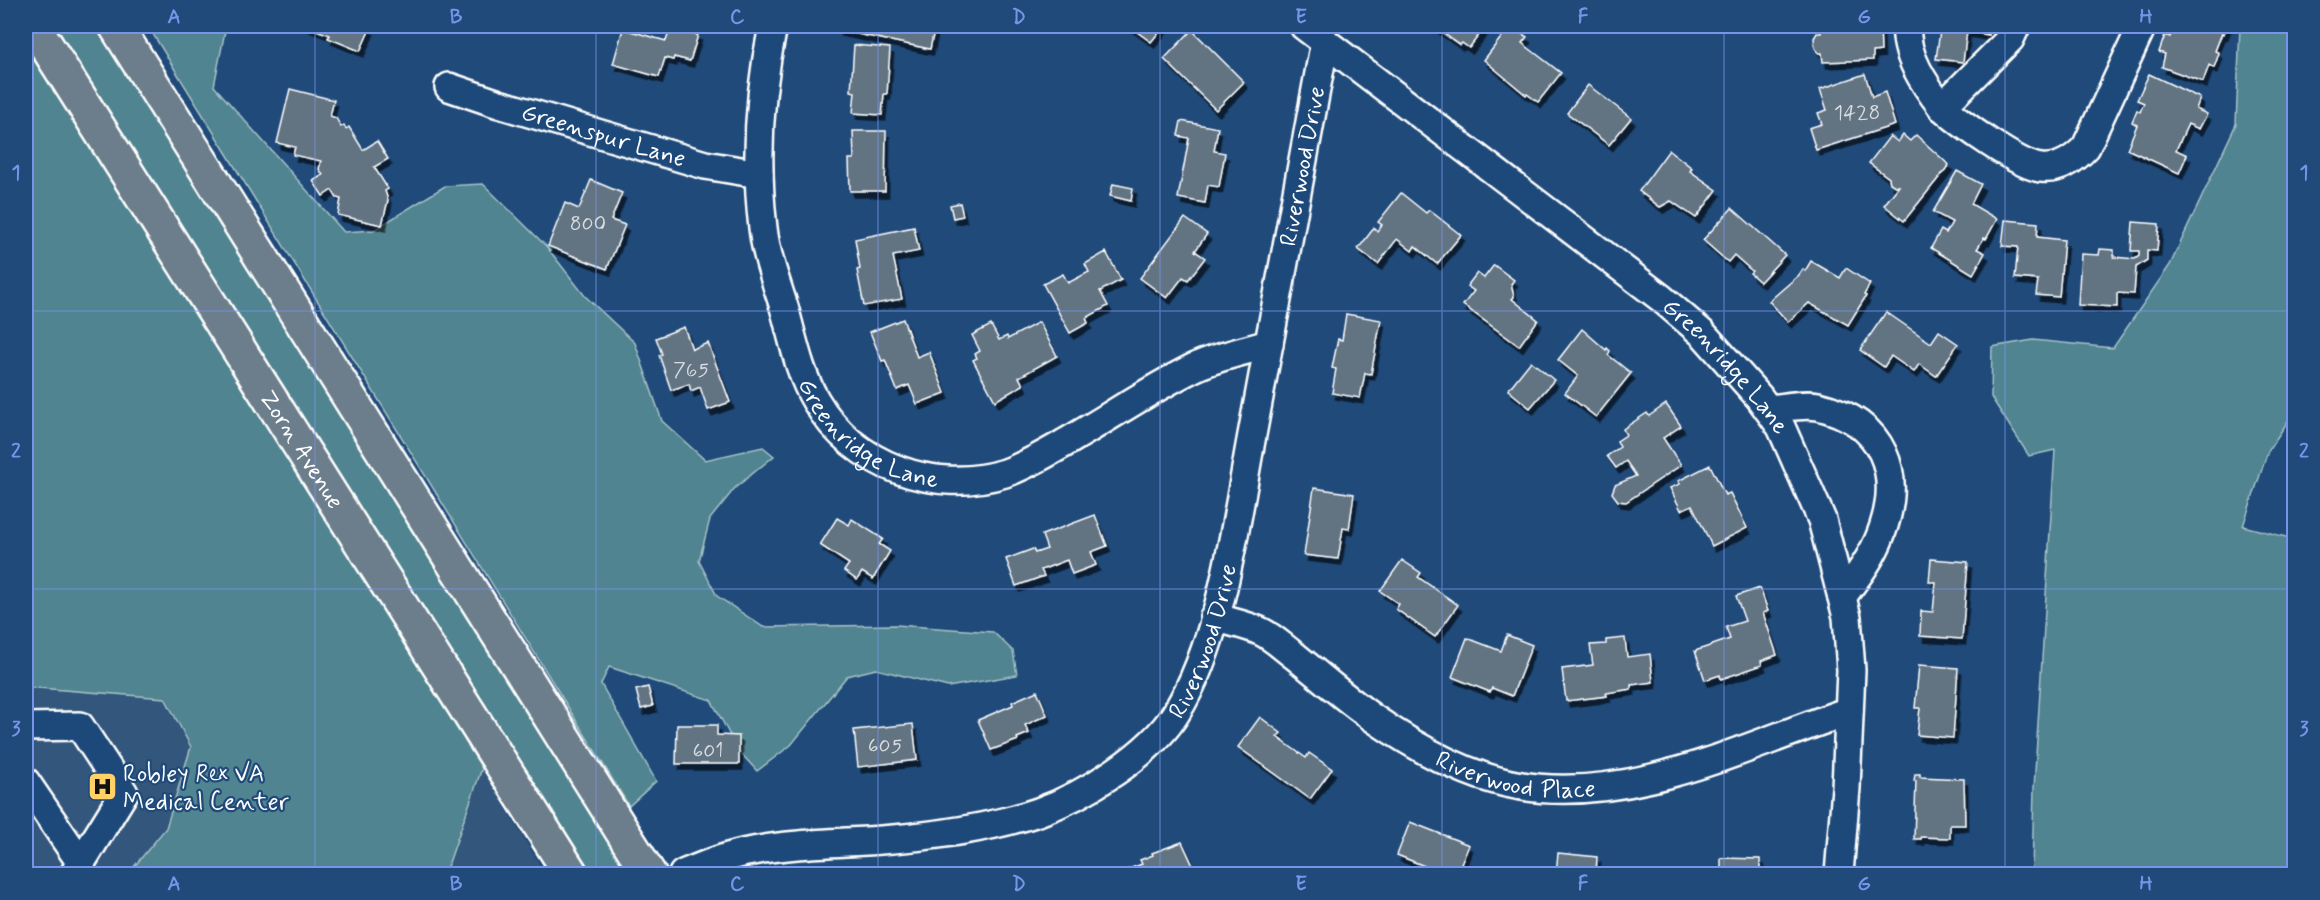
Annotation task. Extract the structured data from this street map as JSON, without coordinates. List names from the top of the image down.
{
  "streets": {
    "main road": ["Zorn Avenue"],
    "street": [
      "Greenspur Lane",
      "Riverwood Drive",
      "Greenridge Lane",
      "Riverwood Place"
    ]
  },
  "crossings": [
    ["Greenspur Lane", "Greenridge Lane"],
    ["Riverwood Drive", "Greenridge Lane"],
    ["Riverwood Drive", "Riverwood Place"],
    ["Greenridge Lane", "Riverwood Place"]
  ],
  "places": {
    "hospital": ["Robley Rex VA Medical Center"]
  },
  "house_numbers": [
    "1428",
    "800",
    "765",
    "605",
    "601"
  ],
  "grid": {
    "columns": [
      "A",
      "B",
      "C",
      "D",
      "E",
      "F",
      "G",
      "H"
    ],
    "rows": ["1", "2", "3"]
  }
}
